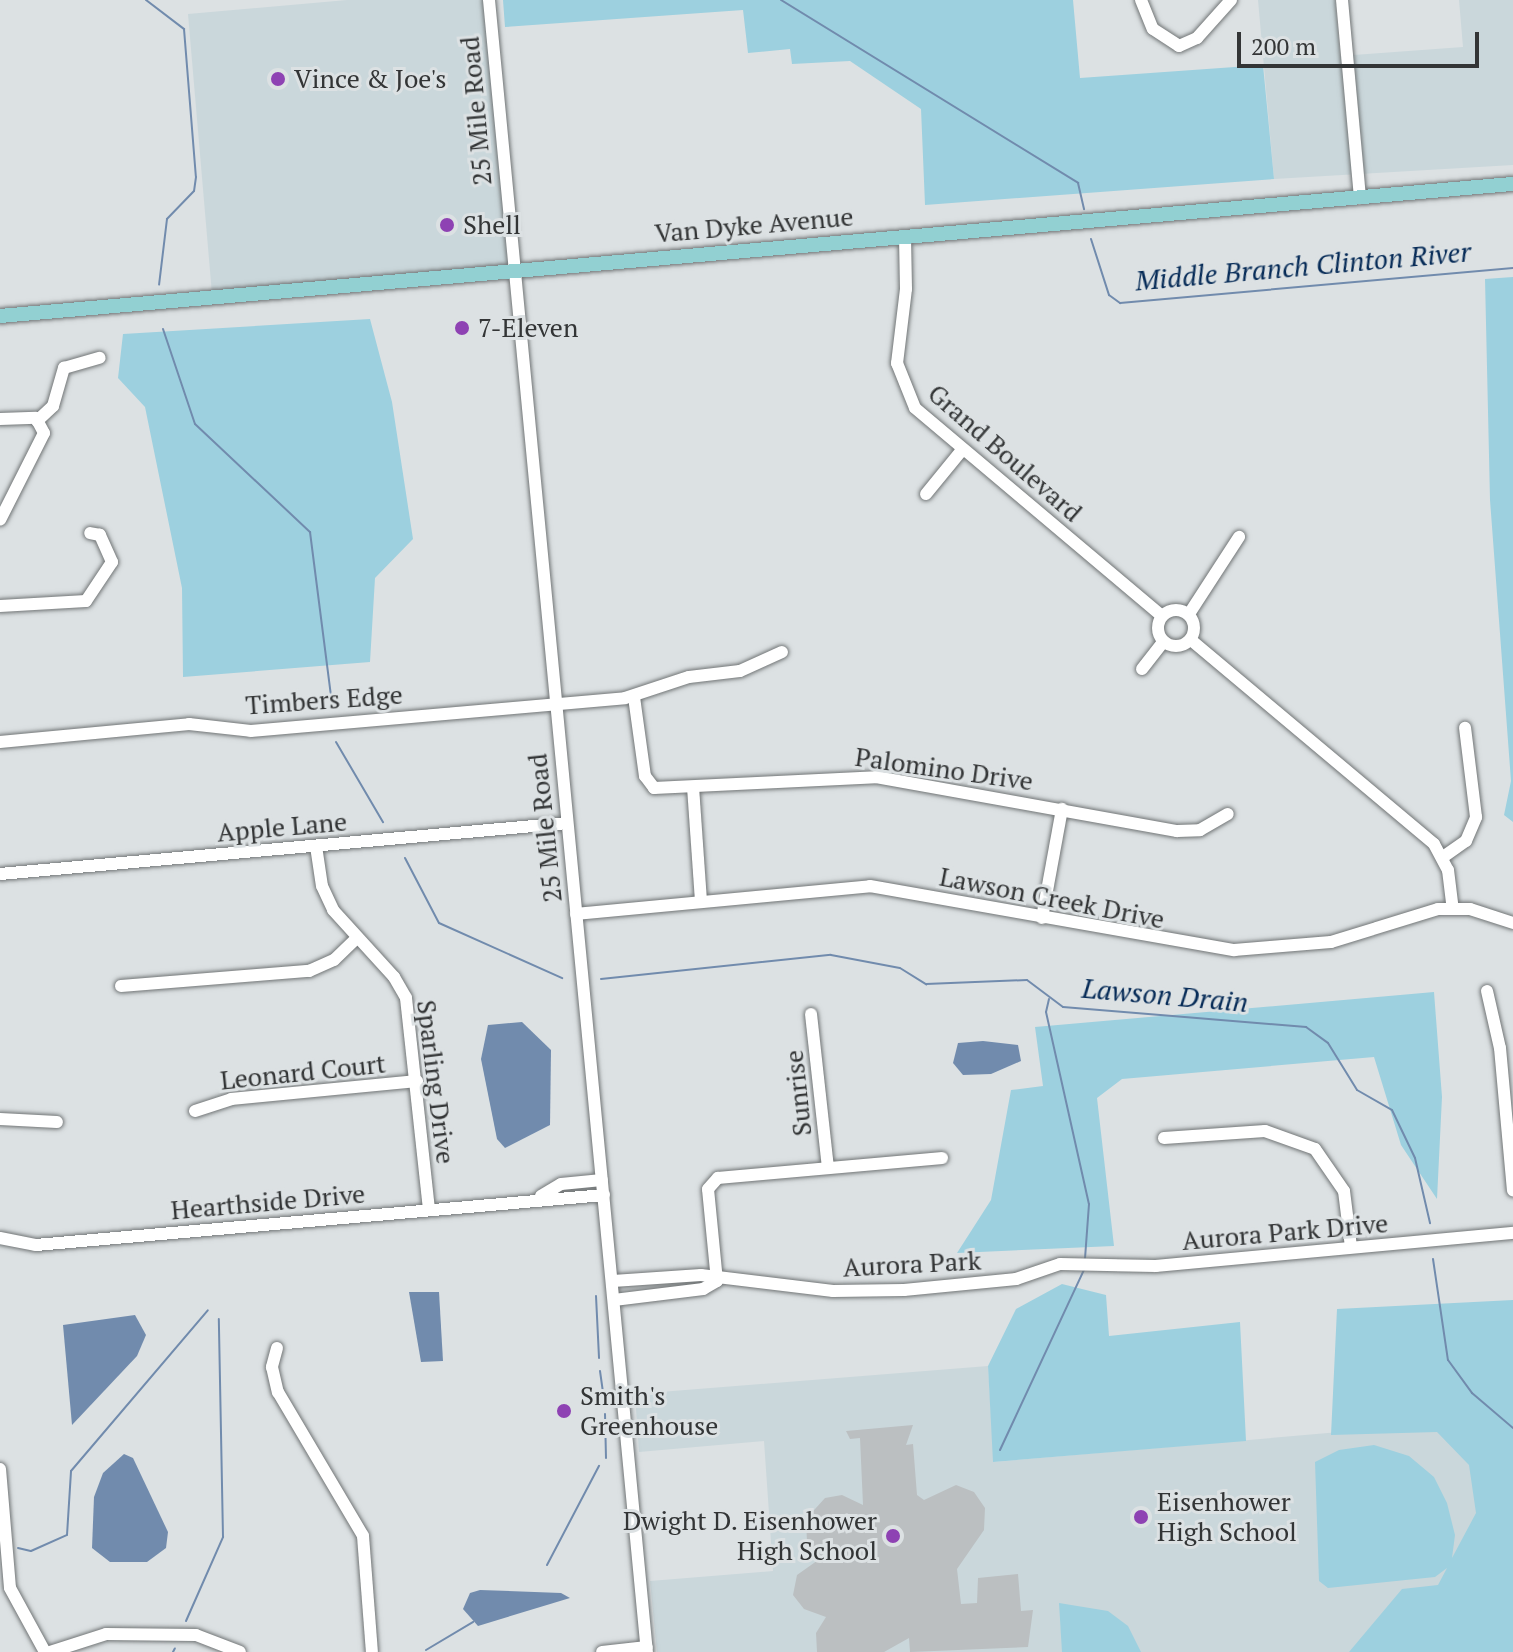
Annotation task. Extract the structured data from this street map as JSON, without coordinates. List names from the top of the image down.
{
  "streets": {
    "main road": ["Van Dyke Avenue"],
    "street": [
      "25 Mile Road",
      "Grand Boulevard",
      "Timbers Edge",
      "Palomino Drive",
      "Apple Lane",
      "Lawson Creek Drive",
      "Leonard Court",
      "Sparling Drive",
      "Sunrise",
      "Hearthside Drive",
      "Aurora Park Drive",
      "Aurora Park"
    ]
  },
  "crossings": [
    ["25 Mile Road", "Van Dyke Avenue"],
    ["25 Mile Road", "Timbers Edge"],
    ["25 Mile Road", "Apple Lane"],
    ["25 Mile Road", "Lawson Creek Drive"],
    ["25 Mile Road", "Hearthside Drive"],
    ["25 Mile Road", "Aurora Park"],
    ["Van Dyke Avenue", "Grand Boulevard"],
    ["Timbers Edge", "Palomino Drive"],
    ["Apple Lane", "Sparling Drive"],
    ["Leonard Court", "Sparling Drive"],
    ["Sparling Drive", "Hearthside Drive"],
    ["Aurora Park Drive", "Aurora Park"]
  ],
  "water": ["Middle Branch Clinton River", "Lawson Drain"],
  "places": [
    "Vince & Joe's",
    "Shell",
    "7-Eleven",
    "Smith's Greenhouse",
    "Eisenhower High School",
    "Dwight D. Eisenhower High School"
  ],
  "scale_bar": "200 m"
}
